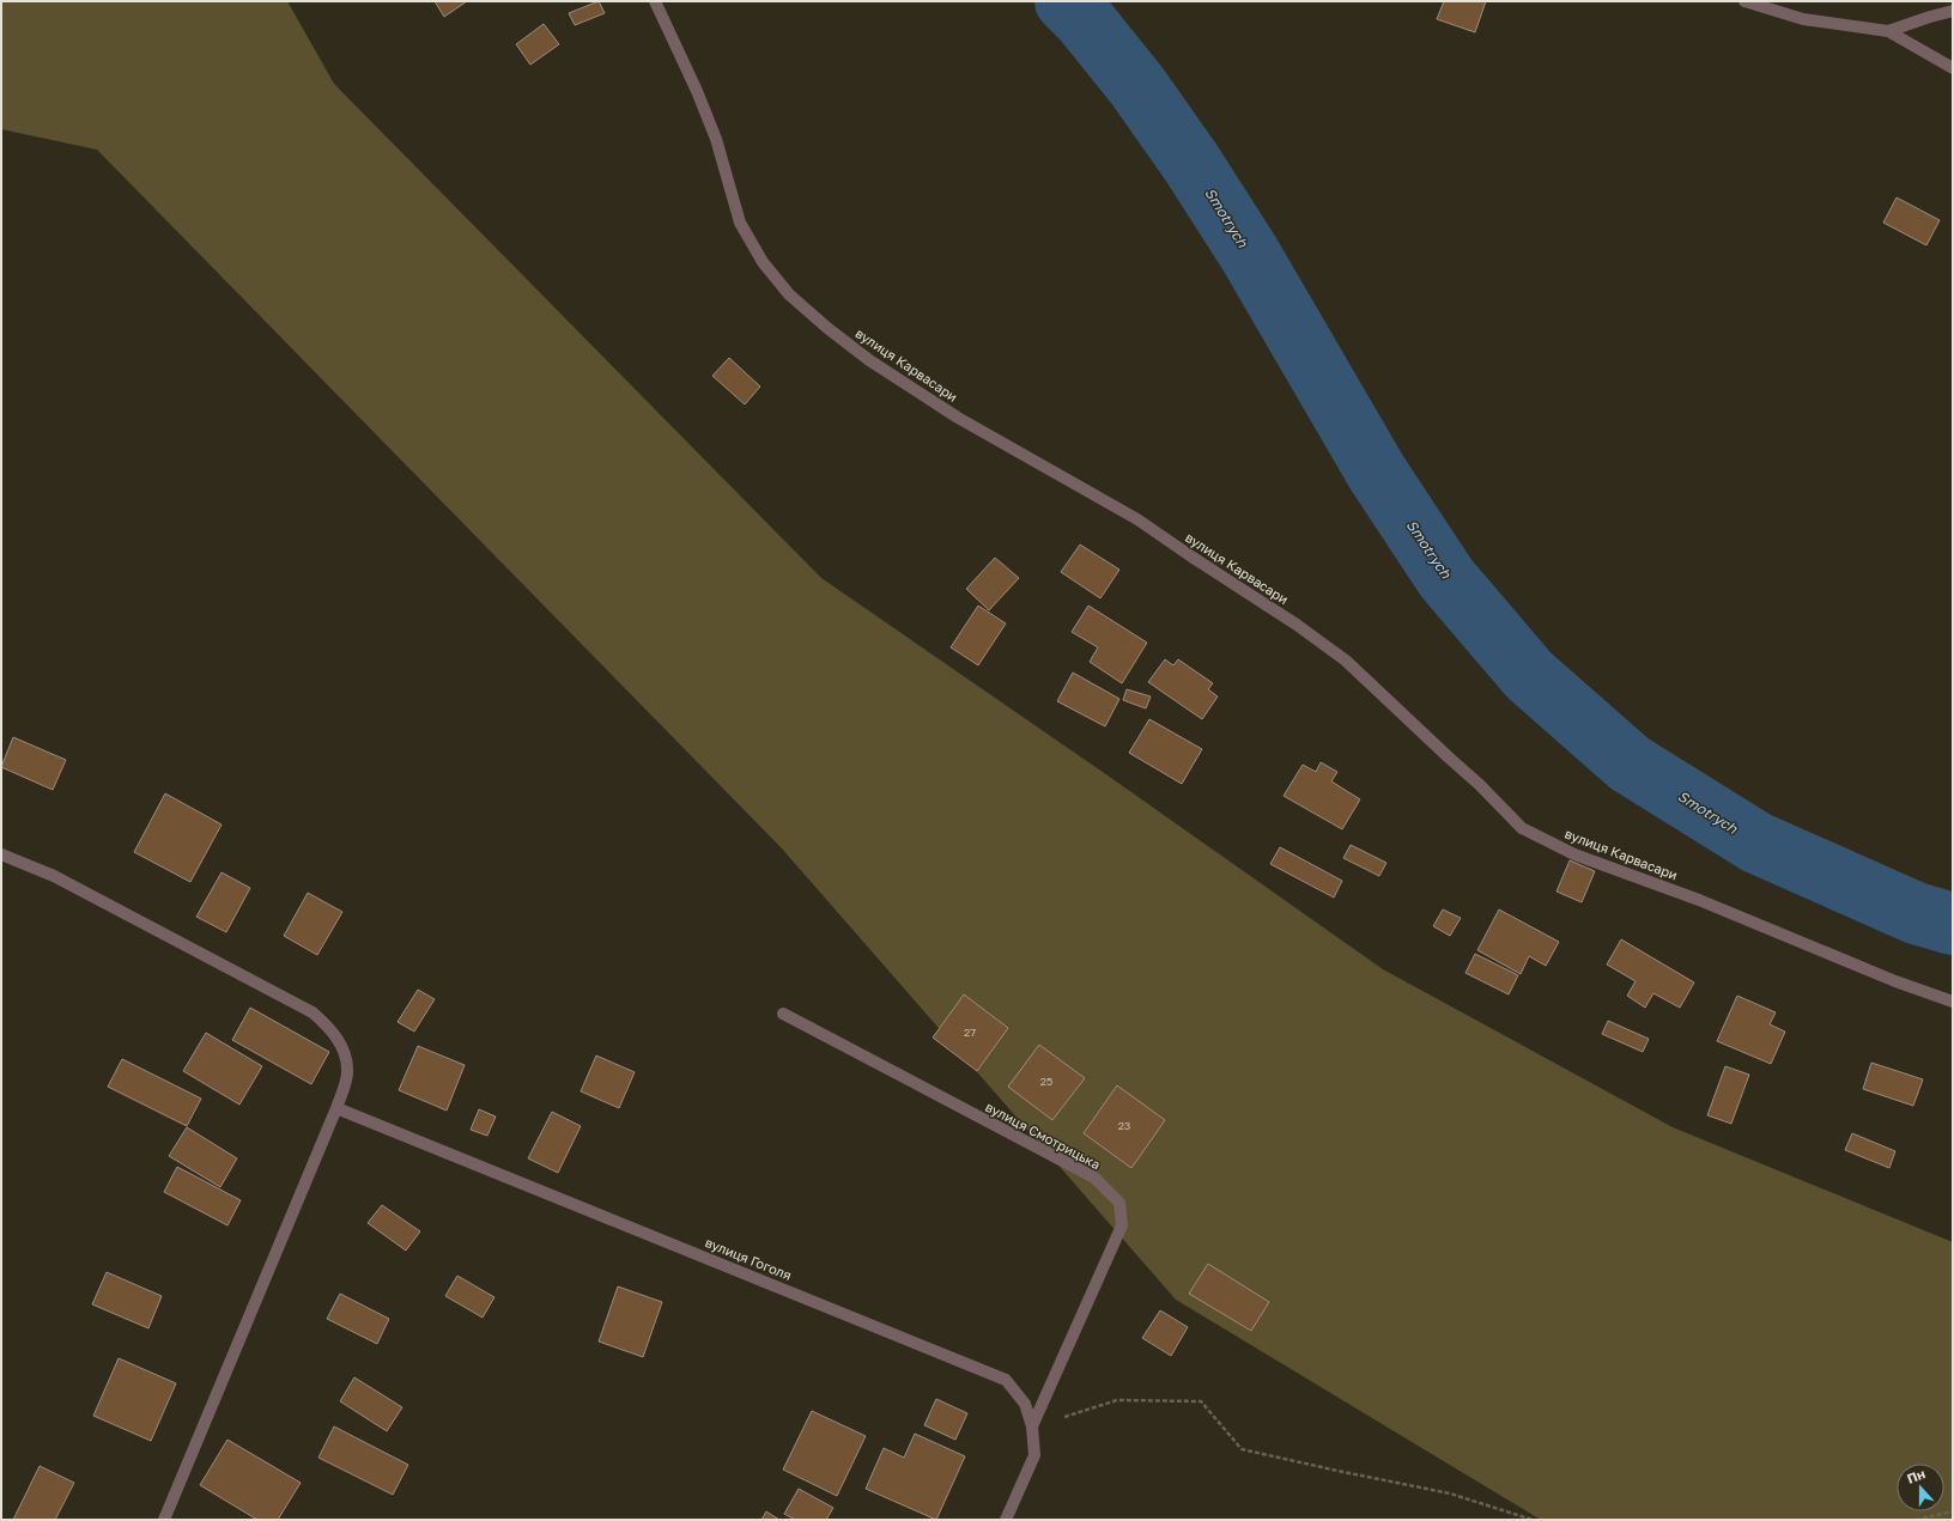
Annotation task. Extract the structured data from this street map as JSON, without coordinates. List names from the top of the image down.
{
  "streets": {
    "street": ["вулиця Карвасари", "вулиця Смотрицька", "вулиця Гоголя"]
  },
  "crossings": [
    ["вулиця Смотрицька", "вулиця Гоголя"]
  ],
  "water": ["Smotrych"],
  "house_numbers": ["27", "25", "23"],
  "north": "top"
}
